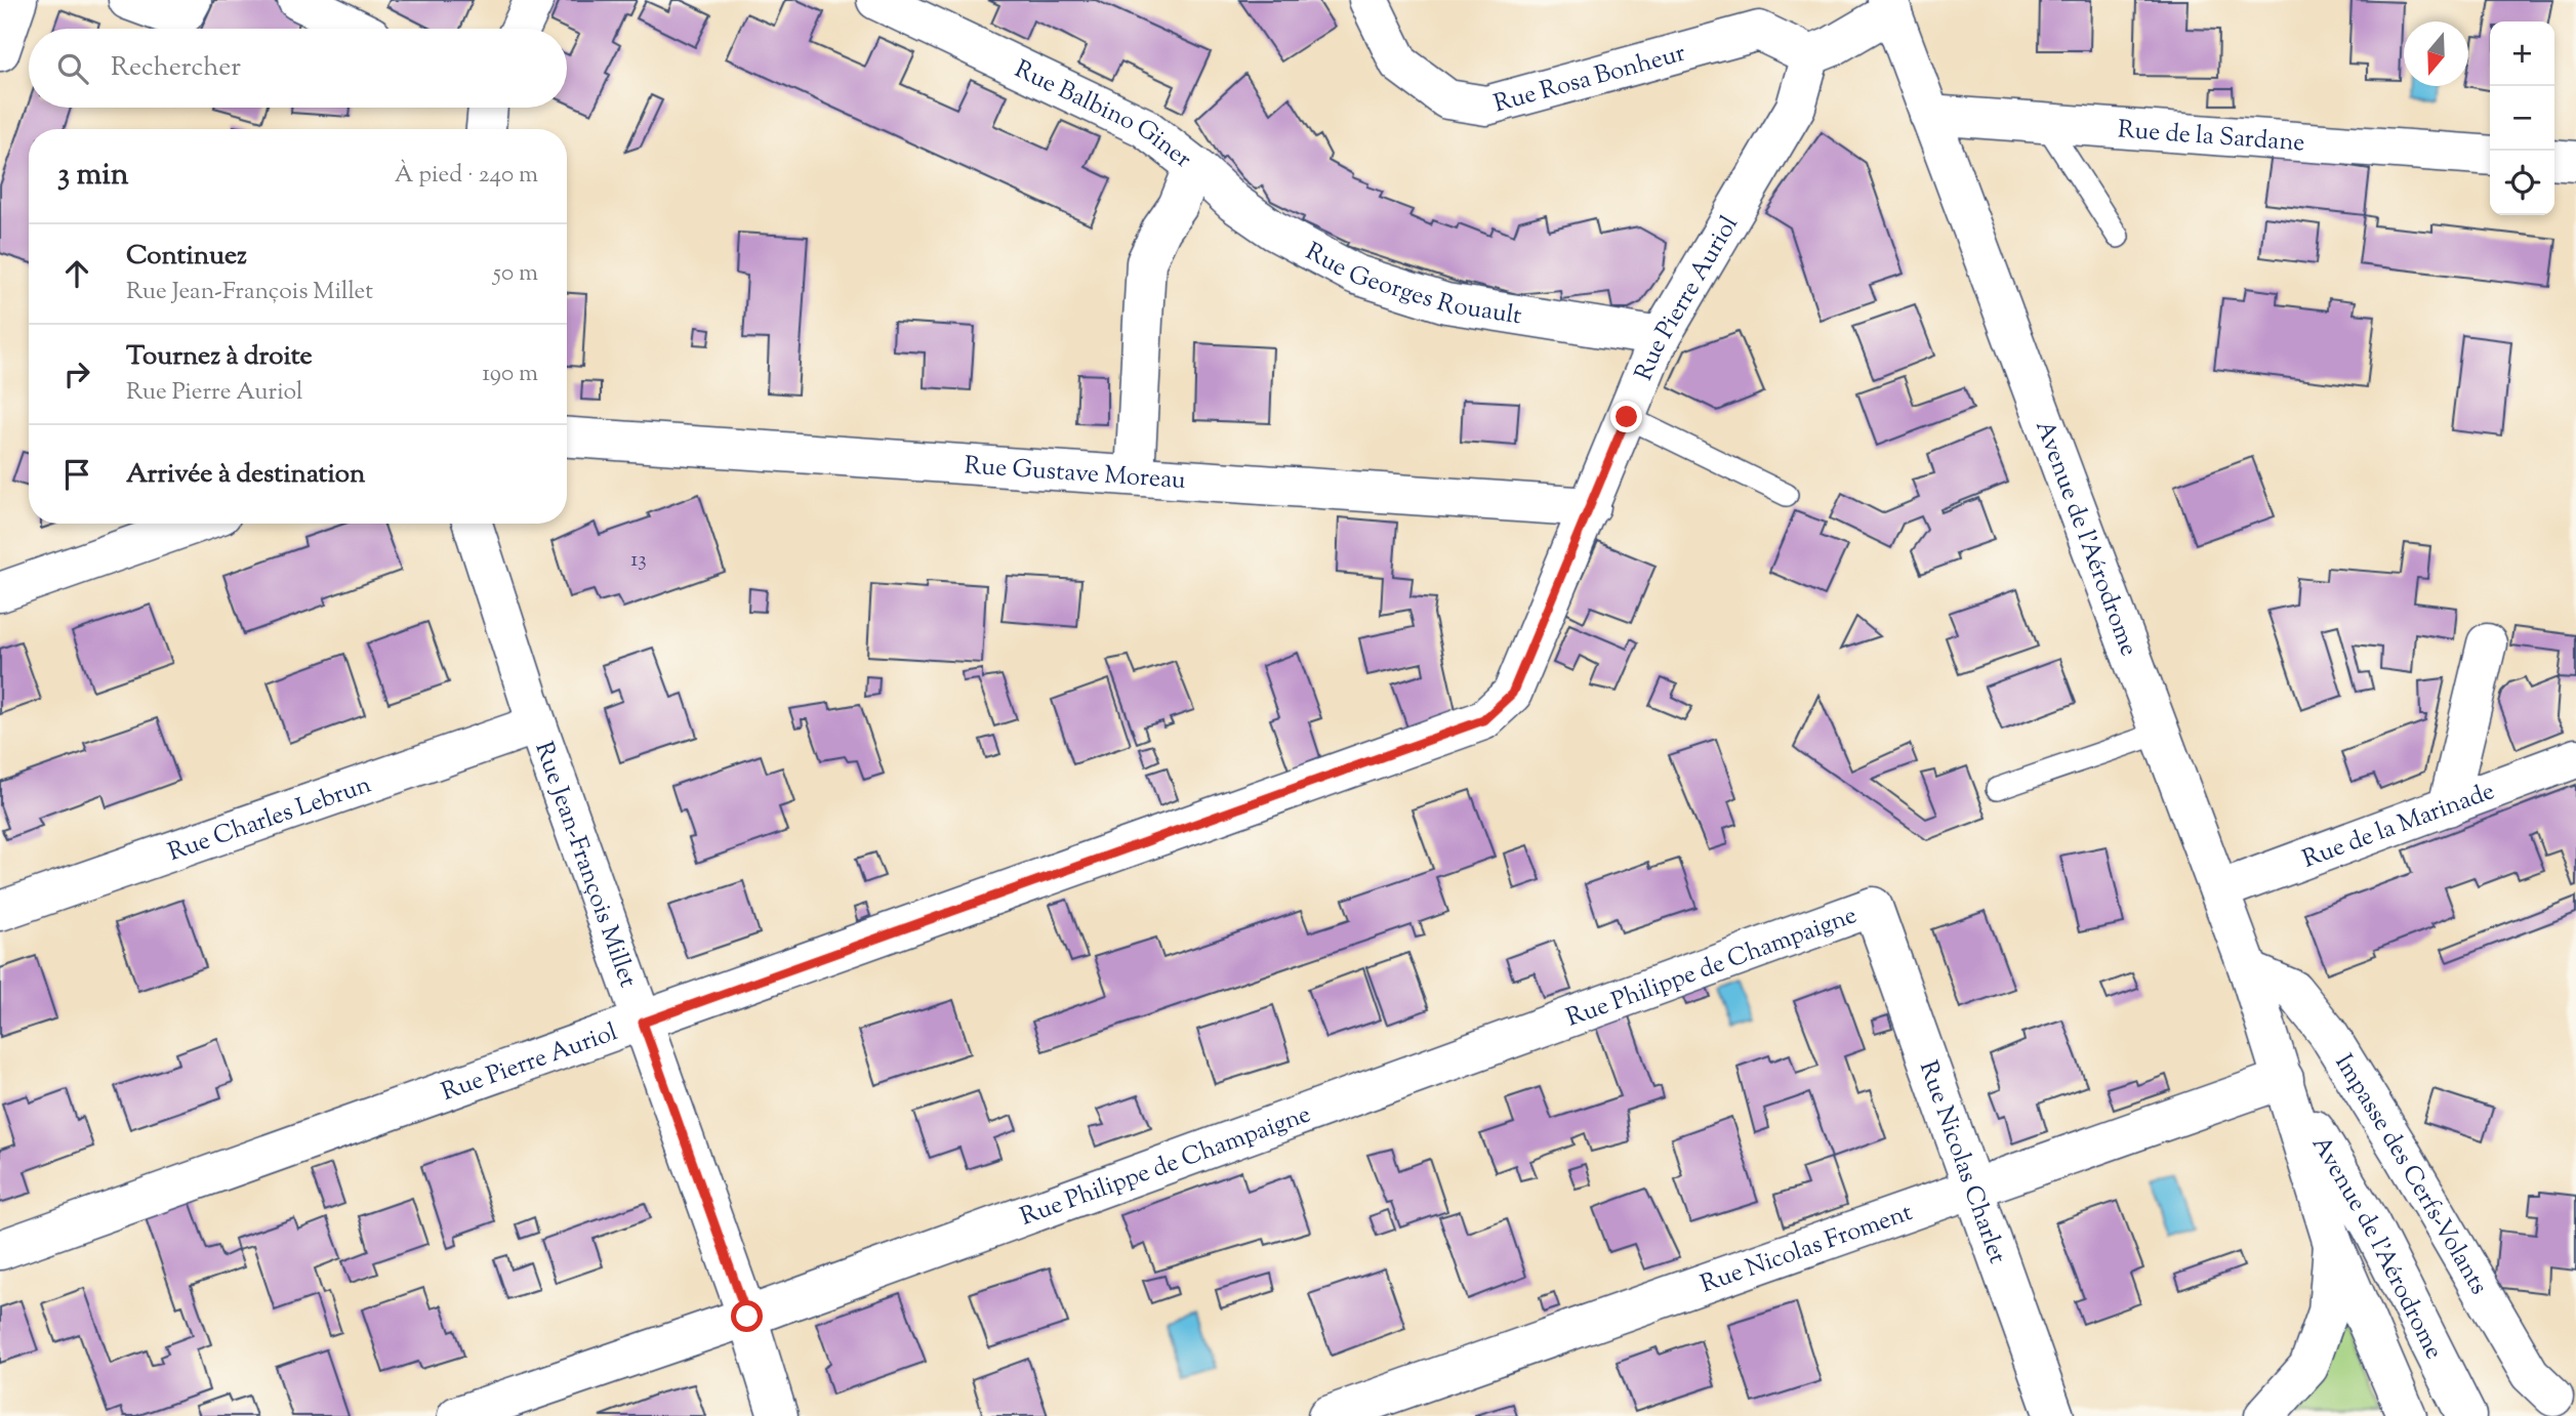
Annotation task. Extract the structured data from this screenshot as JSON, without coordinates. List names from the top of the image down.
{
  "streets": {
    "street": [
      "Rue Rosa Bonheur",
      "Rue Balbino Giner",
      "Rue de la Sardane",
      "Rue Georges Rouault",
      "Rue Pierre Auriol",
      "Rue Gustave Moreau",
      "Avenue de l'Aérodrome",
      "Rue Charles Lebrun",
      "Rue de la Marinade",
      "Rue Jean-François Millet",
      "Rue Philippe de Champaigne",
      "Rue Nicolas Charlet",
      "Impasse des Cerfs-Volants",
      "Rue Nicolas Froment"
    ]
  },
  "crossings": [
    ["Rue Rosa Bonheur", "Rue Pierre Auriol"],
    ["Rue Balbino Giner", "Rue Georges Rouault"],
    ["Rue Balbino Giner", "Rue Gustave Moreau"],
    ["Rue de la Sardane", "Avenue de l'Aérodrome"],
    ["Rue Georges Rouault", "Rue Pierre Auriol"],
    ["Rue Pierre Auriol", "Rue Gustave Moreau"],
    ["Rue Pierre Auriol", "Rue Jean-François Millet"],
    ["Avenue de l'Aérodrome", "Rue de la Marinade"],
    ["Avenue de l'Aérodrome", "Impasse des Cerfs-Volants"],
    ["Avenue de l'Aérodrome", "Rue Nicolas Froment"],
    ["Rue Charles Lebrun", "Rue Jean-François Millet"],
    ["Rue Jean-François Millet", "Rue Philippe de Champaigne"],
    ["Rue Philippe de Champaigne", "Rue Nicolas Charlet"],
    ["Rue Nicolas Charlet", "Rue Nicolas Froment"]
  ],
  "house_numbers": ["13"],
  "north": "bottom",
  "page": {
    "map_buttons": ["+", "−"],
    "search": "Rechercher",
    "heading": ["3 min", "À pied · 240 m"],
    "list": [
      ["Continuez", "Rue Jean-François Millet", "50 m"],
      ["Tournez à droite", "Rue Pierre Auriol", "190 m"],
      "Arrivée à destination"
    ]
  }
}
